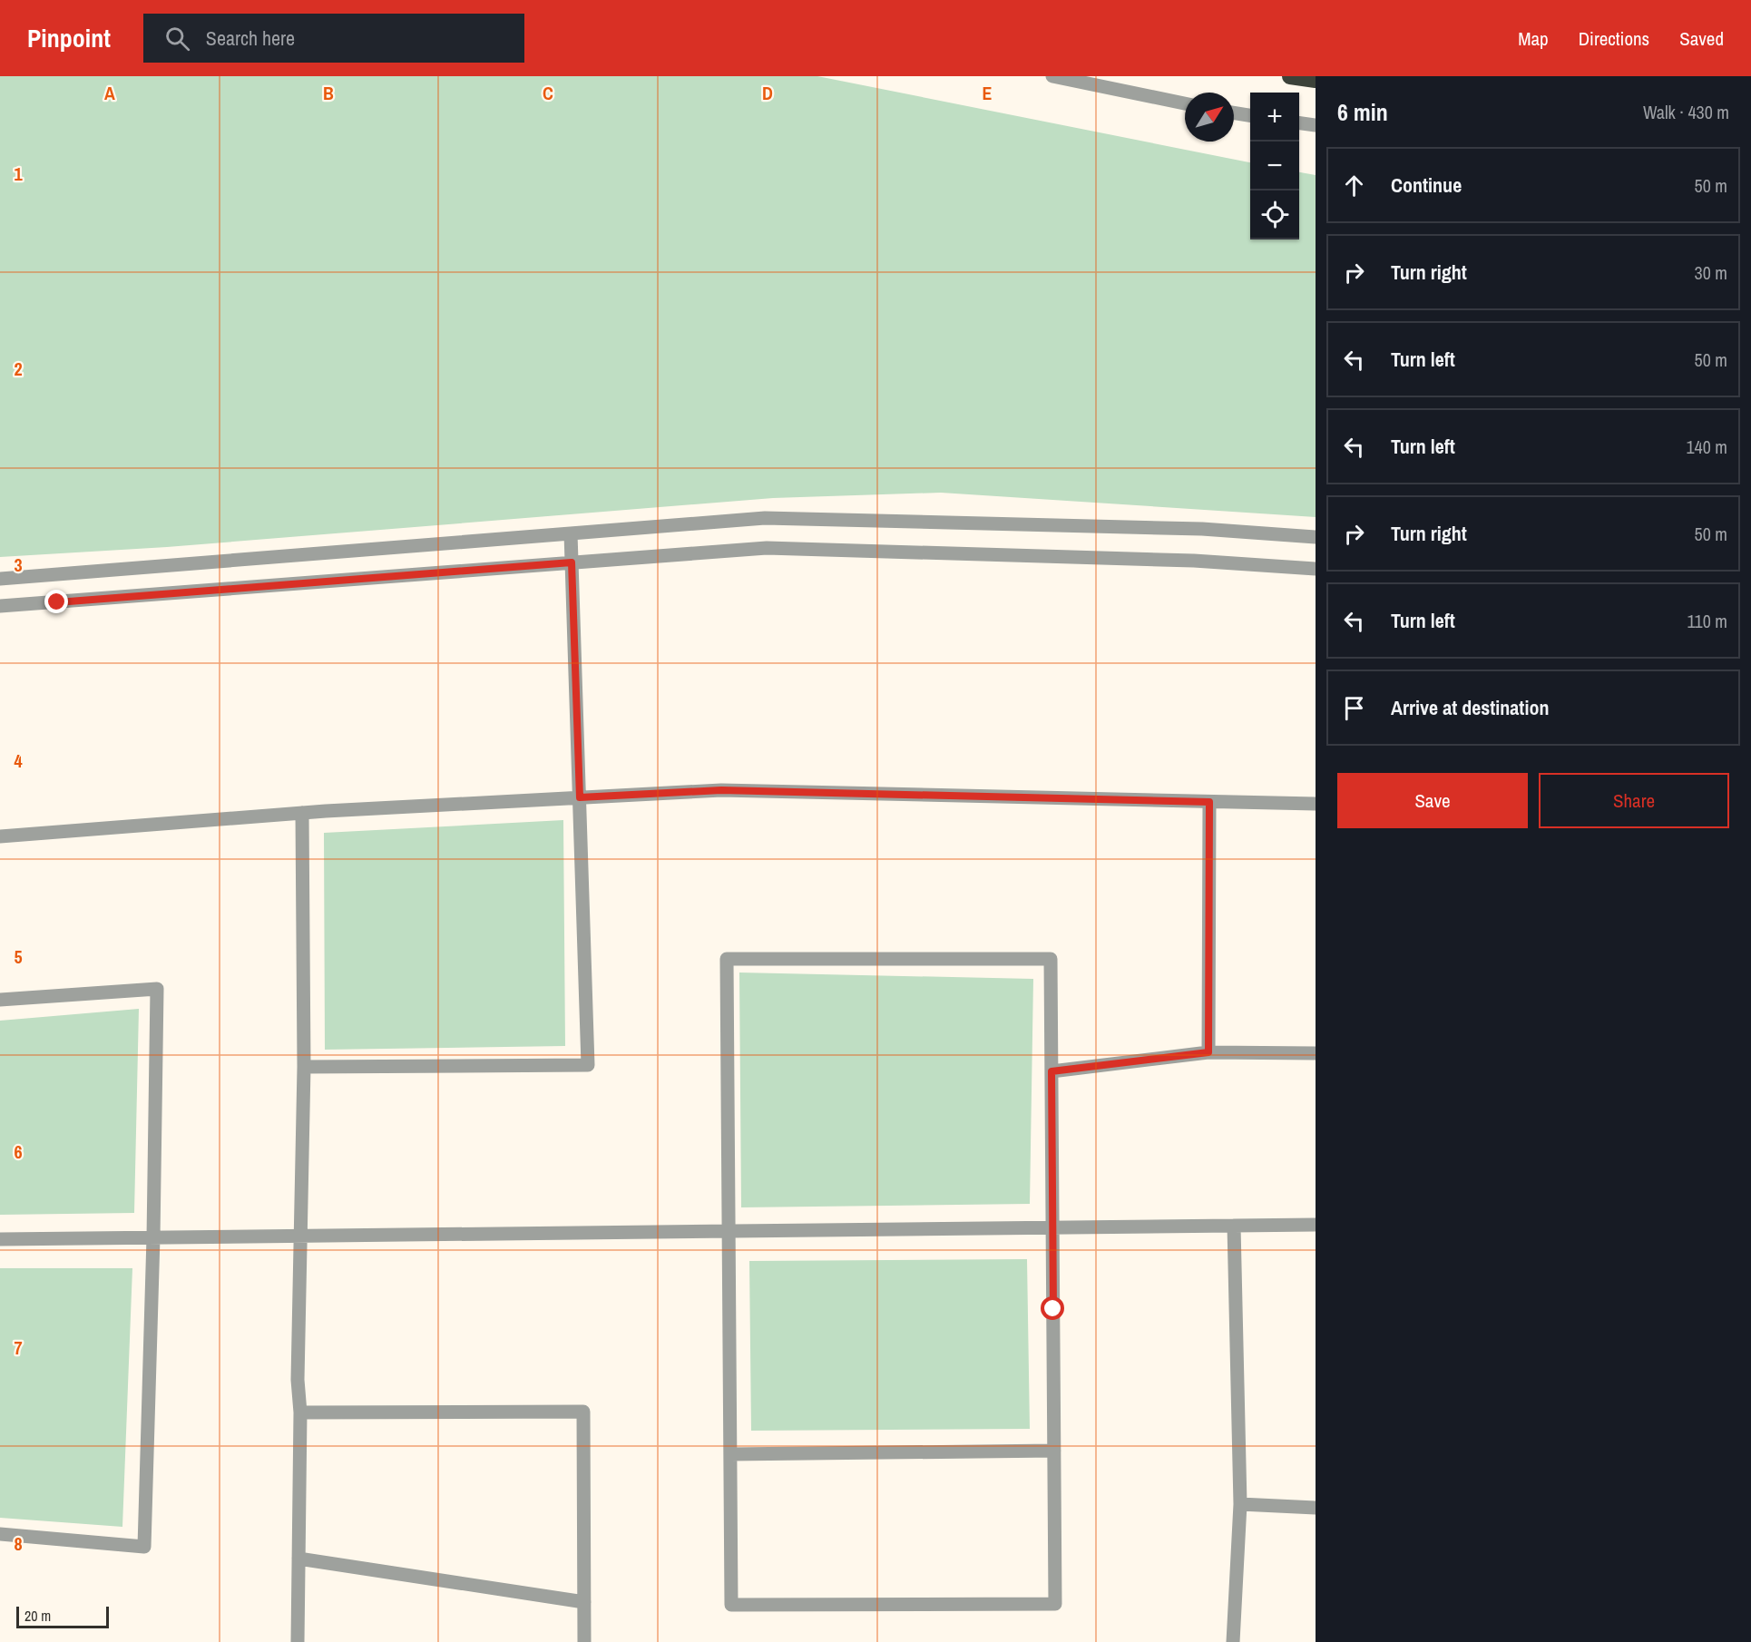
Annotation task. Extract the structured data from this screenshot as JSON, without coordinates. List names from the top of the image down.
{
  "scale_bar": "20 m",
  "north": "top right",
  "page": {
    "header": "Pinpoint",
    "search": "Search here",
    "nav": ["Map", "Directions", "Saved"],
    "heading": ["6 min", "Walk · 430 m"],
    "map_buttons": ["+", "−"],
    "list": [
      ["Continue", "50 m"],
      ["Turn right", "30 m"],
      ["Turn left", "50 m"],
      ["Turn left", "140 m"],
      ["Turn right", "50 m"],
      ["Turn left", "110 m"],
      "Arrive at destination"
    ],
    "buttons": ["Save", "Share"],
    "scale": "20 m"
  },
  "grid": {
    "columns": [
      "A",
      "B",
      "C",
      "D",
      "E"
    ],
    "rows": [
      "1",
      "2",
      "3",
      "4",
      "5",
      "6",
      "7",
      "8"
    ]
  }
}
